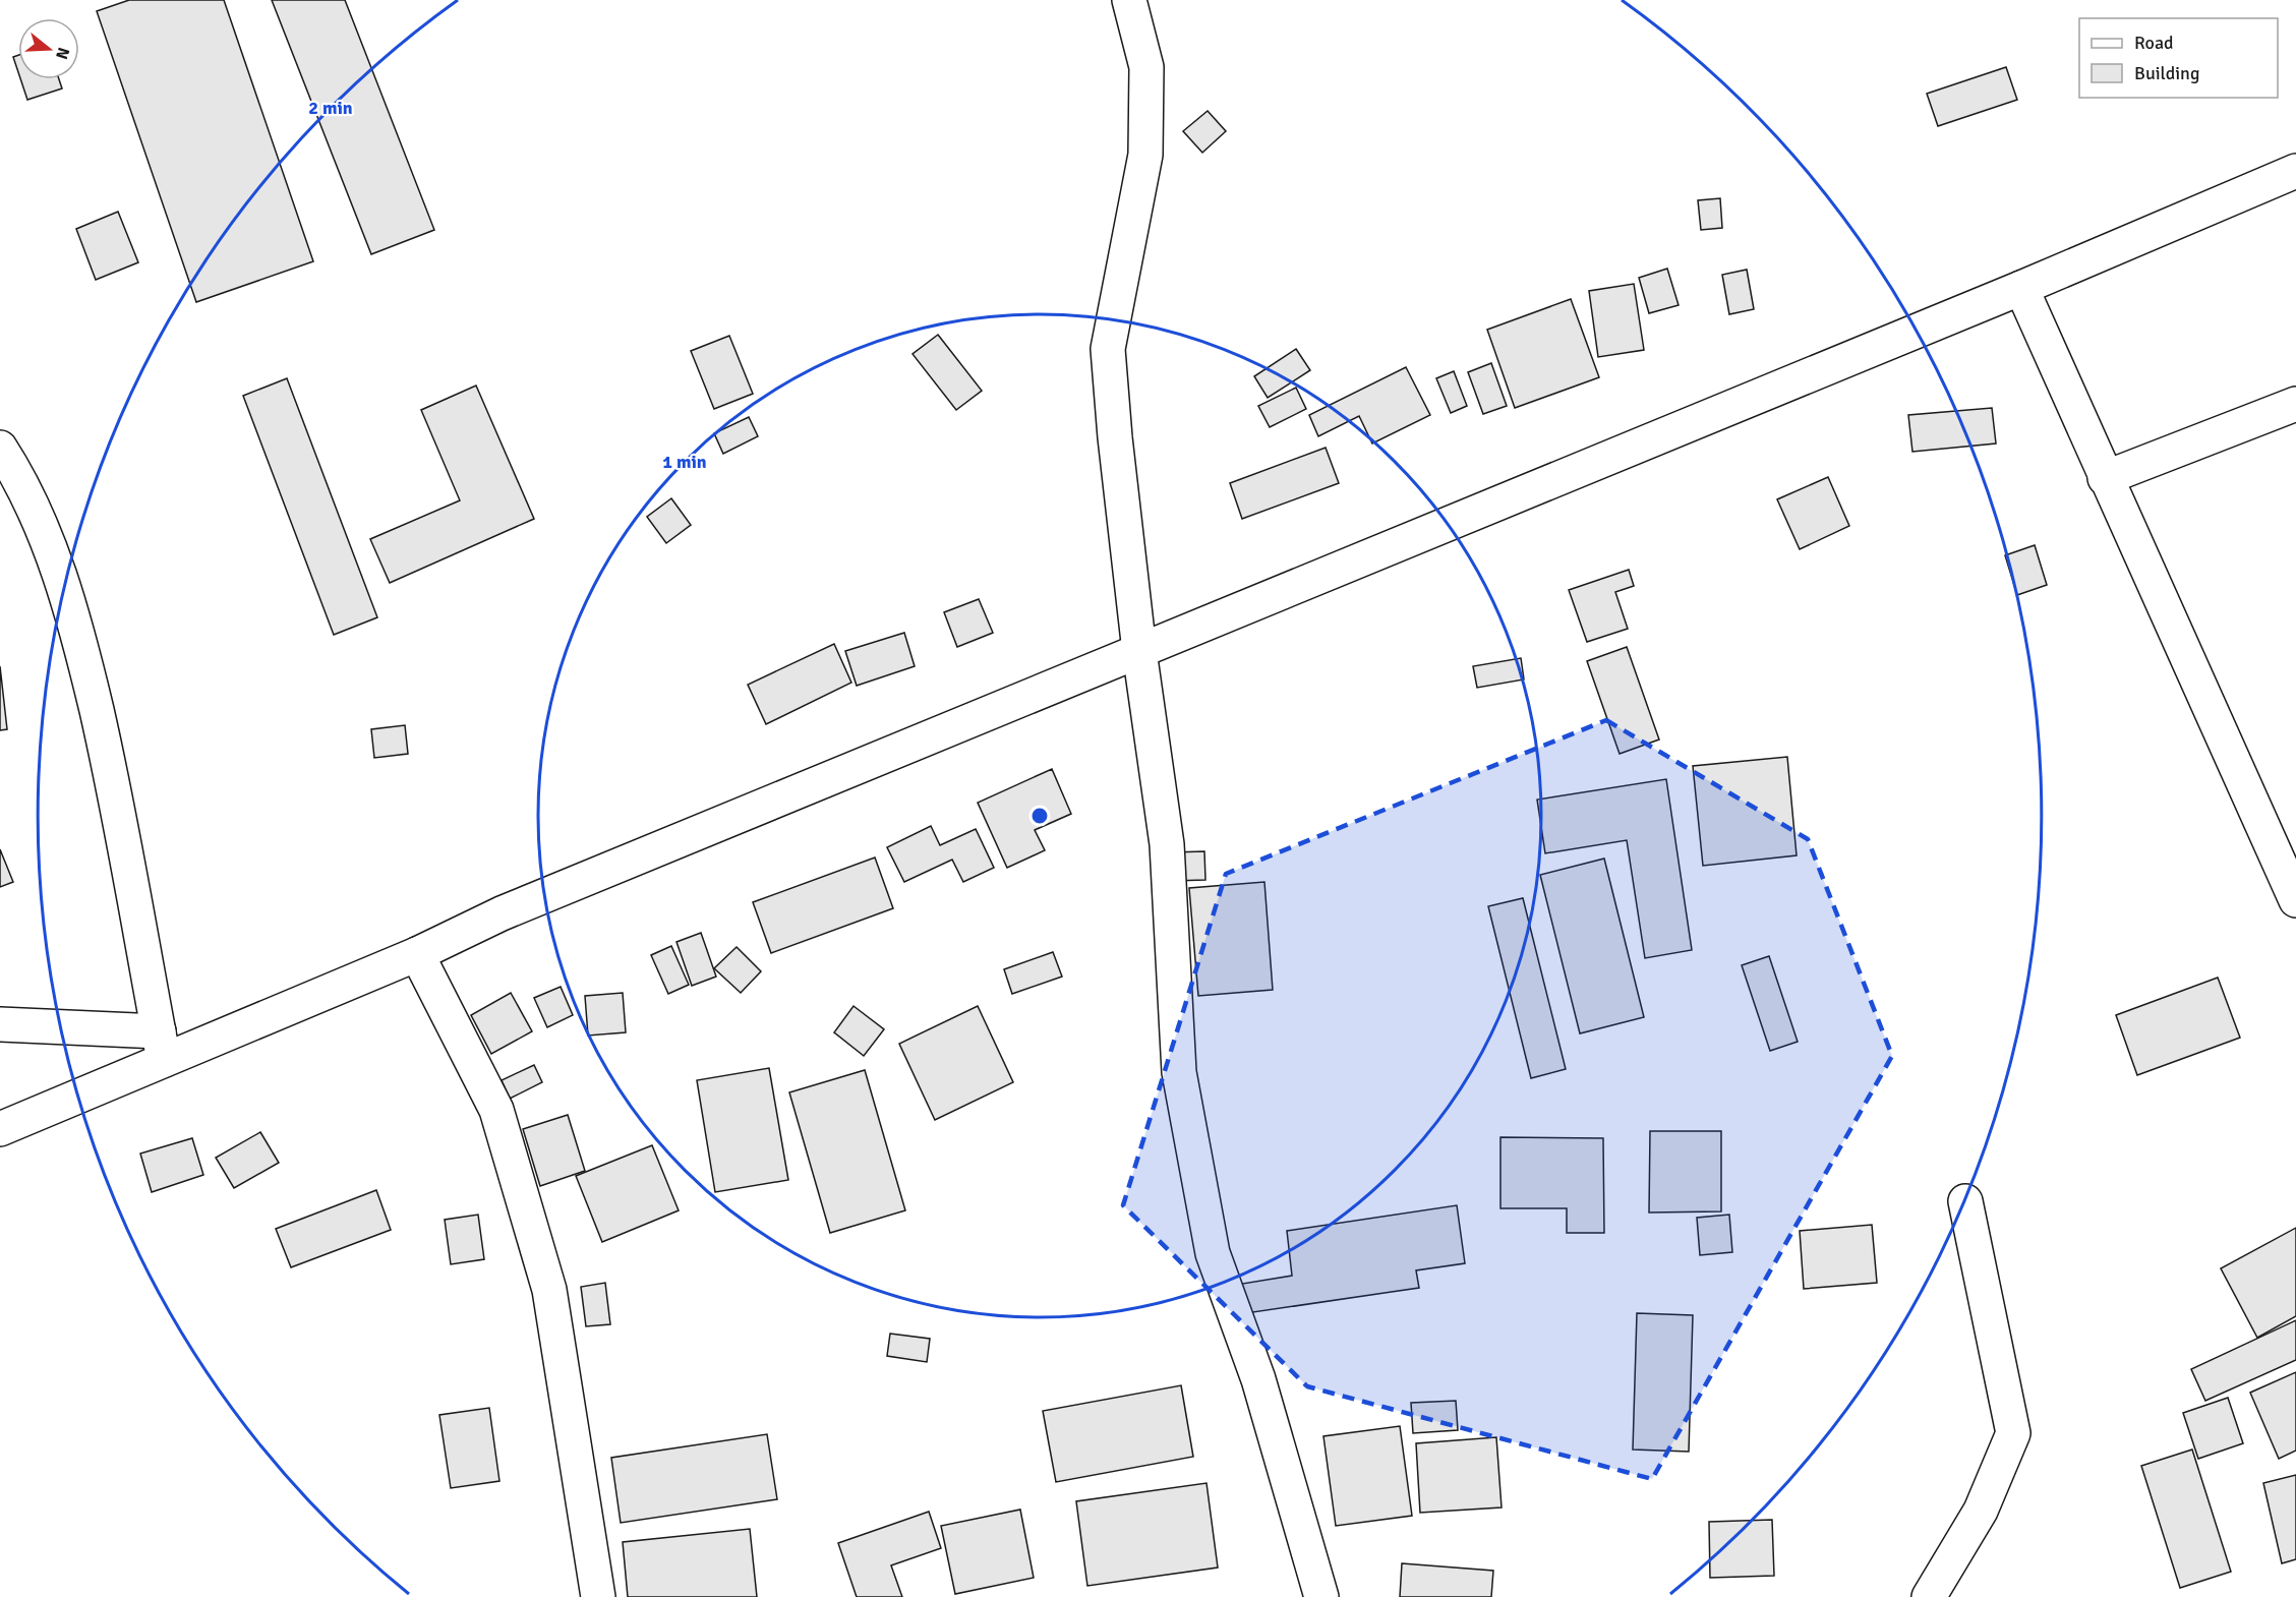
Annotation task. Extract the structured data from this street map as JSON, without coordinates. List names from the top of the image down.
{
  "legend": ["Road", "Building"],
  "north": "right",
  "rings": ["2 min", "1 min"]
}
